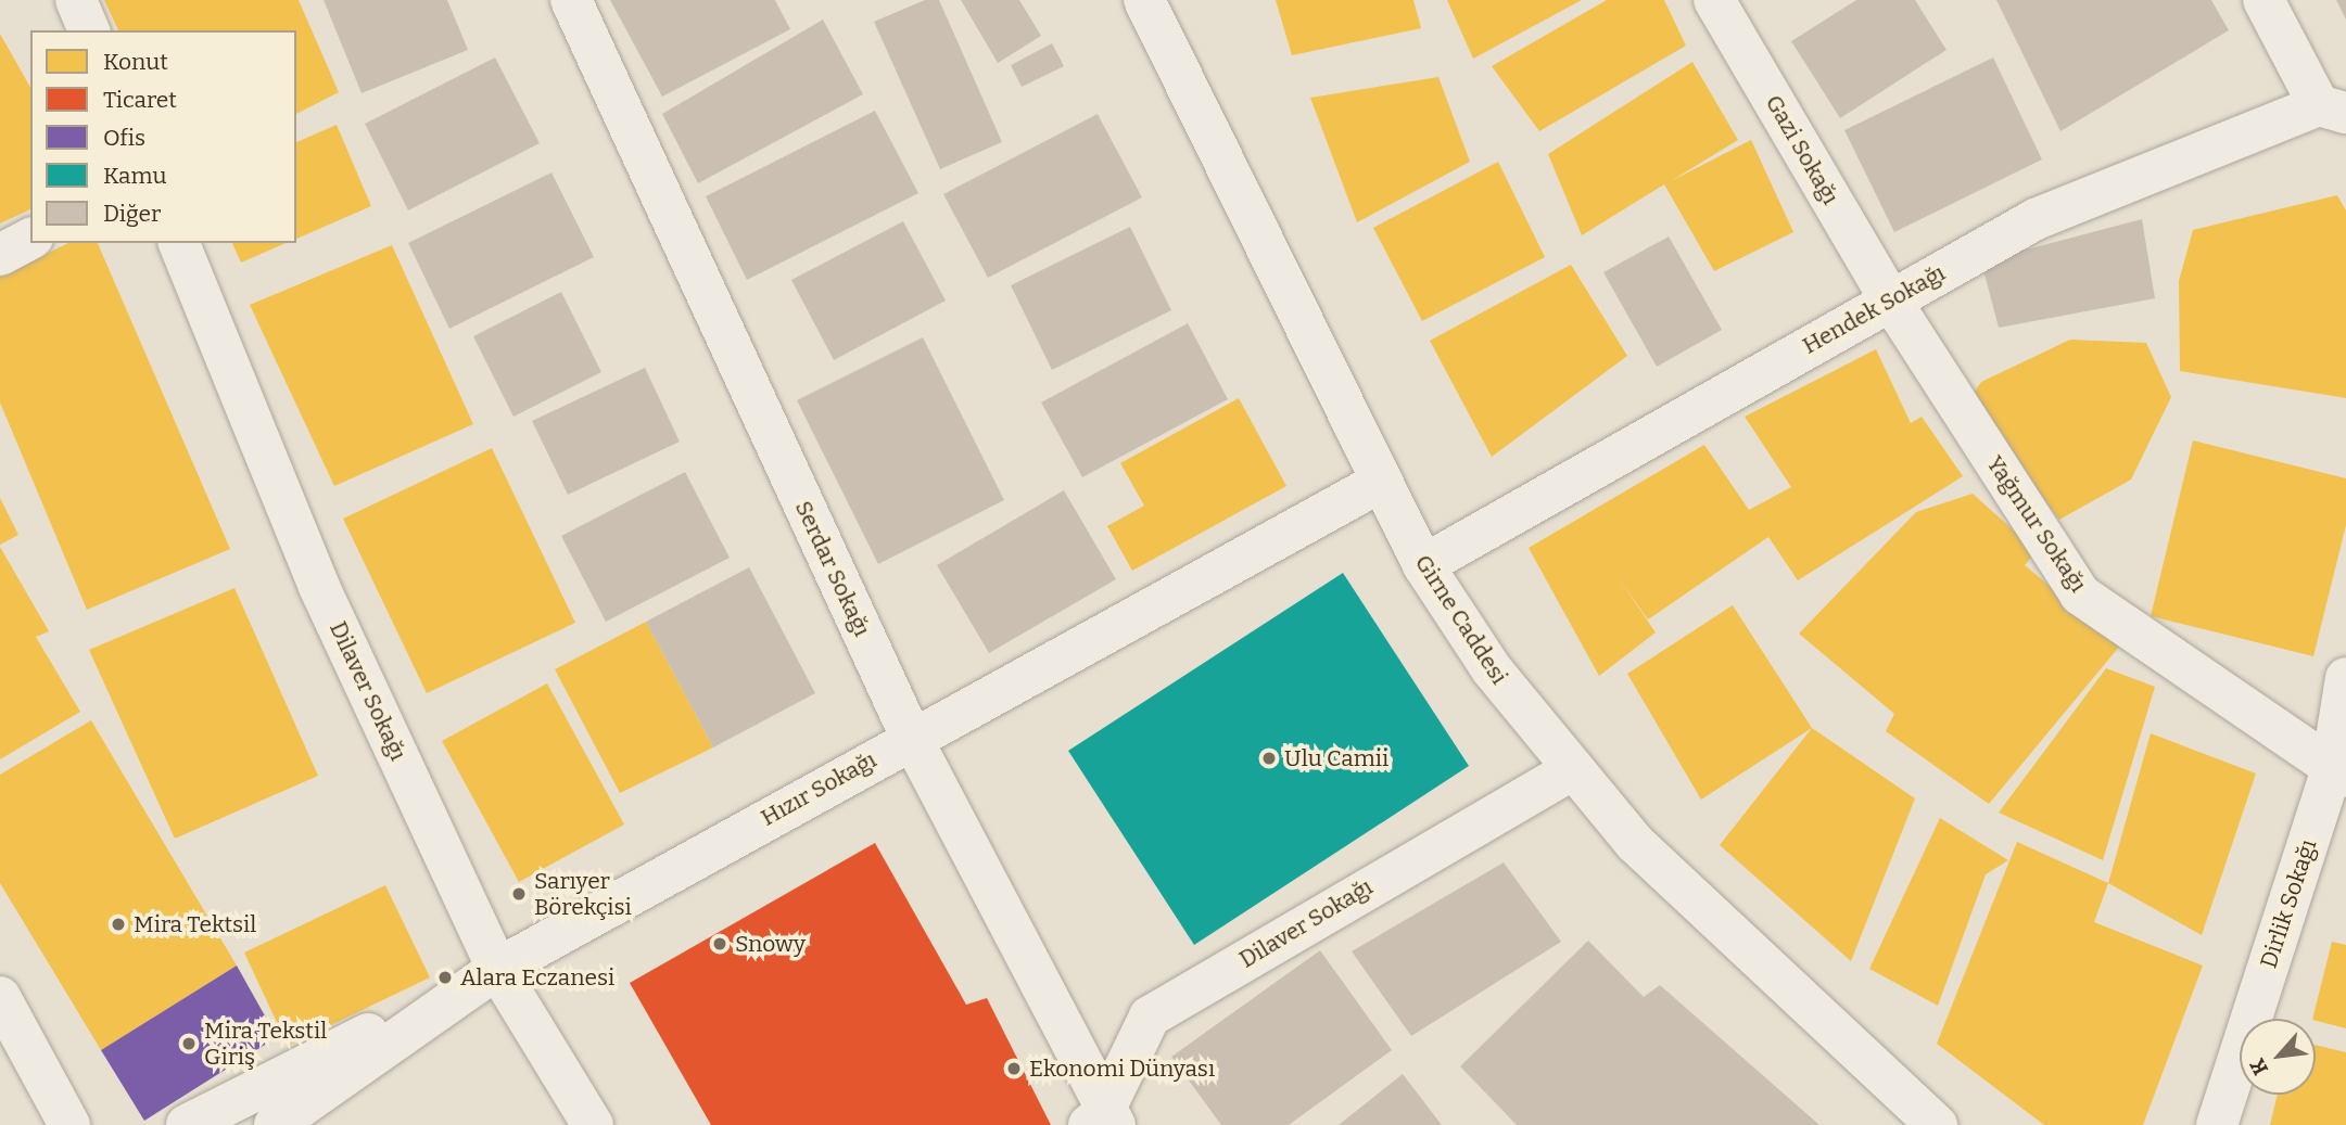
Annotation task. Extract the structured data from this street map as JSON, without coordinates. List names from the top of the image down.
{
  "streets": {
    "street": [
      "Gazi Sokağı",
      "Hendek Sokağı",
      "Yağmur Sokağı",
      "Serdar Sokağı",
      "Girne Caddesi",
      "Dilaver Sokağı",
      "Hızır Sokağı",
      "Dirlik Sokağı"
    ]
  },
  "crossings": [
    ["Gazi Sokağı", "Hendek Sokağı"],
    ["Gazi Sokağı", "Yağmur Sokağı"],
    ["Hendek Sokağı", "Yağmur Sokağı"],
    ["Hendek Sokağı", "Girne Caddesi"],
    ["Yağmur Sokağı", "Dirlik Sokağı"],
    ["Serdar Sokağı", "Dilaver Sokağı"],
    ["Serdar Sokağı", "Hızır Sokağı"],
    ["Girne Caddesi", "Dilaver Sokağı"],
    ["Girne Caddesi", "Hızır Sokağı"],
    ["Dilaver Sokağı", "Hızır Sokağı"]
  ],
  "places": [
    "Ulu Camii",
    "Sarıyer Börekçisi",
    "Mira Tektsil",
    "Snowy",
    "Alara Eczanesi",
    "Mira Tekstil Giriş",
    "Ekonomi Dünyası"
  ],
  "legend": [
    "Konut",
    "Ticaret",
    "Ofis",
    "Kamu",
    "Diğer"
  ],
  "north": "bottom left"
}
